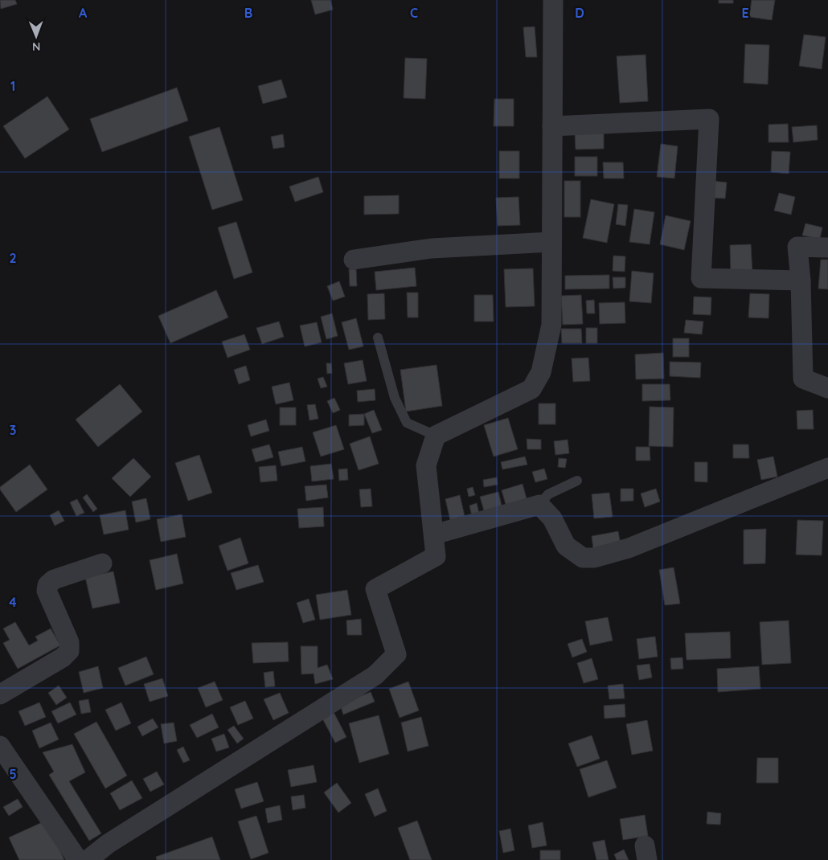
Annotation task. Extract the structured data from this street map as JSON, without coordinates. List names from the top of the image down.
{
  "north": "bottom",
  "grid": {
    "columns": [
      "A",
      "B",
      "C",
      "D",
      "E"
    ],
    "rows": [
      "1",
      "2",
      "3",
      "4",
      "5"
    ]
  }
}
